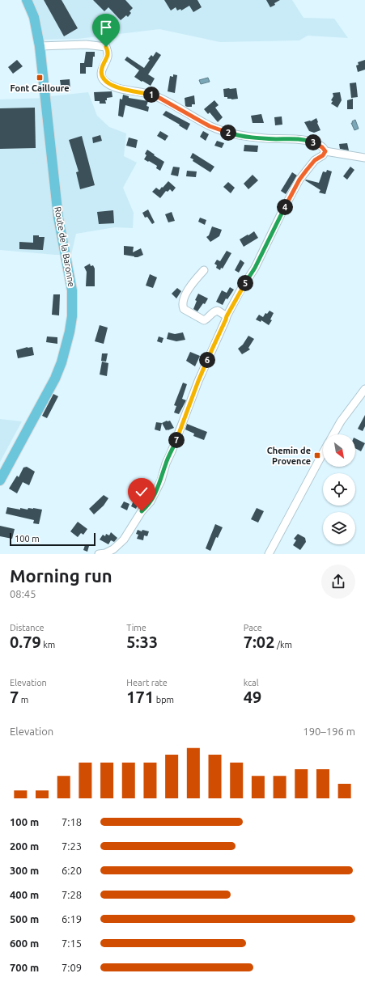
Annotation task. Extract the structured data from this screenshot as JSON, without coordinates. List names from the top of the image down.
{
  "streets": {
    "main road": ["Route de la Baronne"]
  },
  "places": {
    "transit": ["Font Cailloure", "Chemin de Provence"]
  },
  "scale_bar": "100 m",
  "north": "bottom right",
  "page": {
    "pins": [
      "1",
      "2",
      "3",
      "4",
      "5",
      "6",
      "7"
    ],
    "scale": "100 m",
    "heading": ["Morning run", "08:45"],
    "stats": [
      ["Distance", "0.79 km"],
      ["Time", "5:33"],
      ["Pace", "7:02 /km"],
      ["Elevation", "7 m"],
      ["Heart rate", "171 bpm"],
      ["kcal", "49"]
    ],
    "chart": ["Elevation", "190–196 m"],
    "list": [
      {
        "name": "100 m",
        "note": "7:18"
      },
      {
        "name": "200 m",
        "note": "7:23"
      },
      {
        "name": "300 m",
        "note": "6:20"
      },
      {
        "name": "400 m",
        "note": "7:28"
      },
      {
        "name": "500 m",
        "note": "6:19"
      },
      {
        "name": "600 m",
        "note": "7:15"
      },
      {
        "name": "700 m",
        "note": "7:09"
      }
    ]
  }
}
